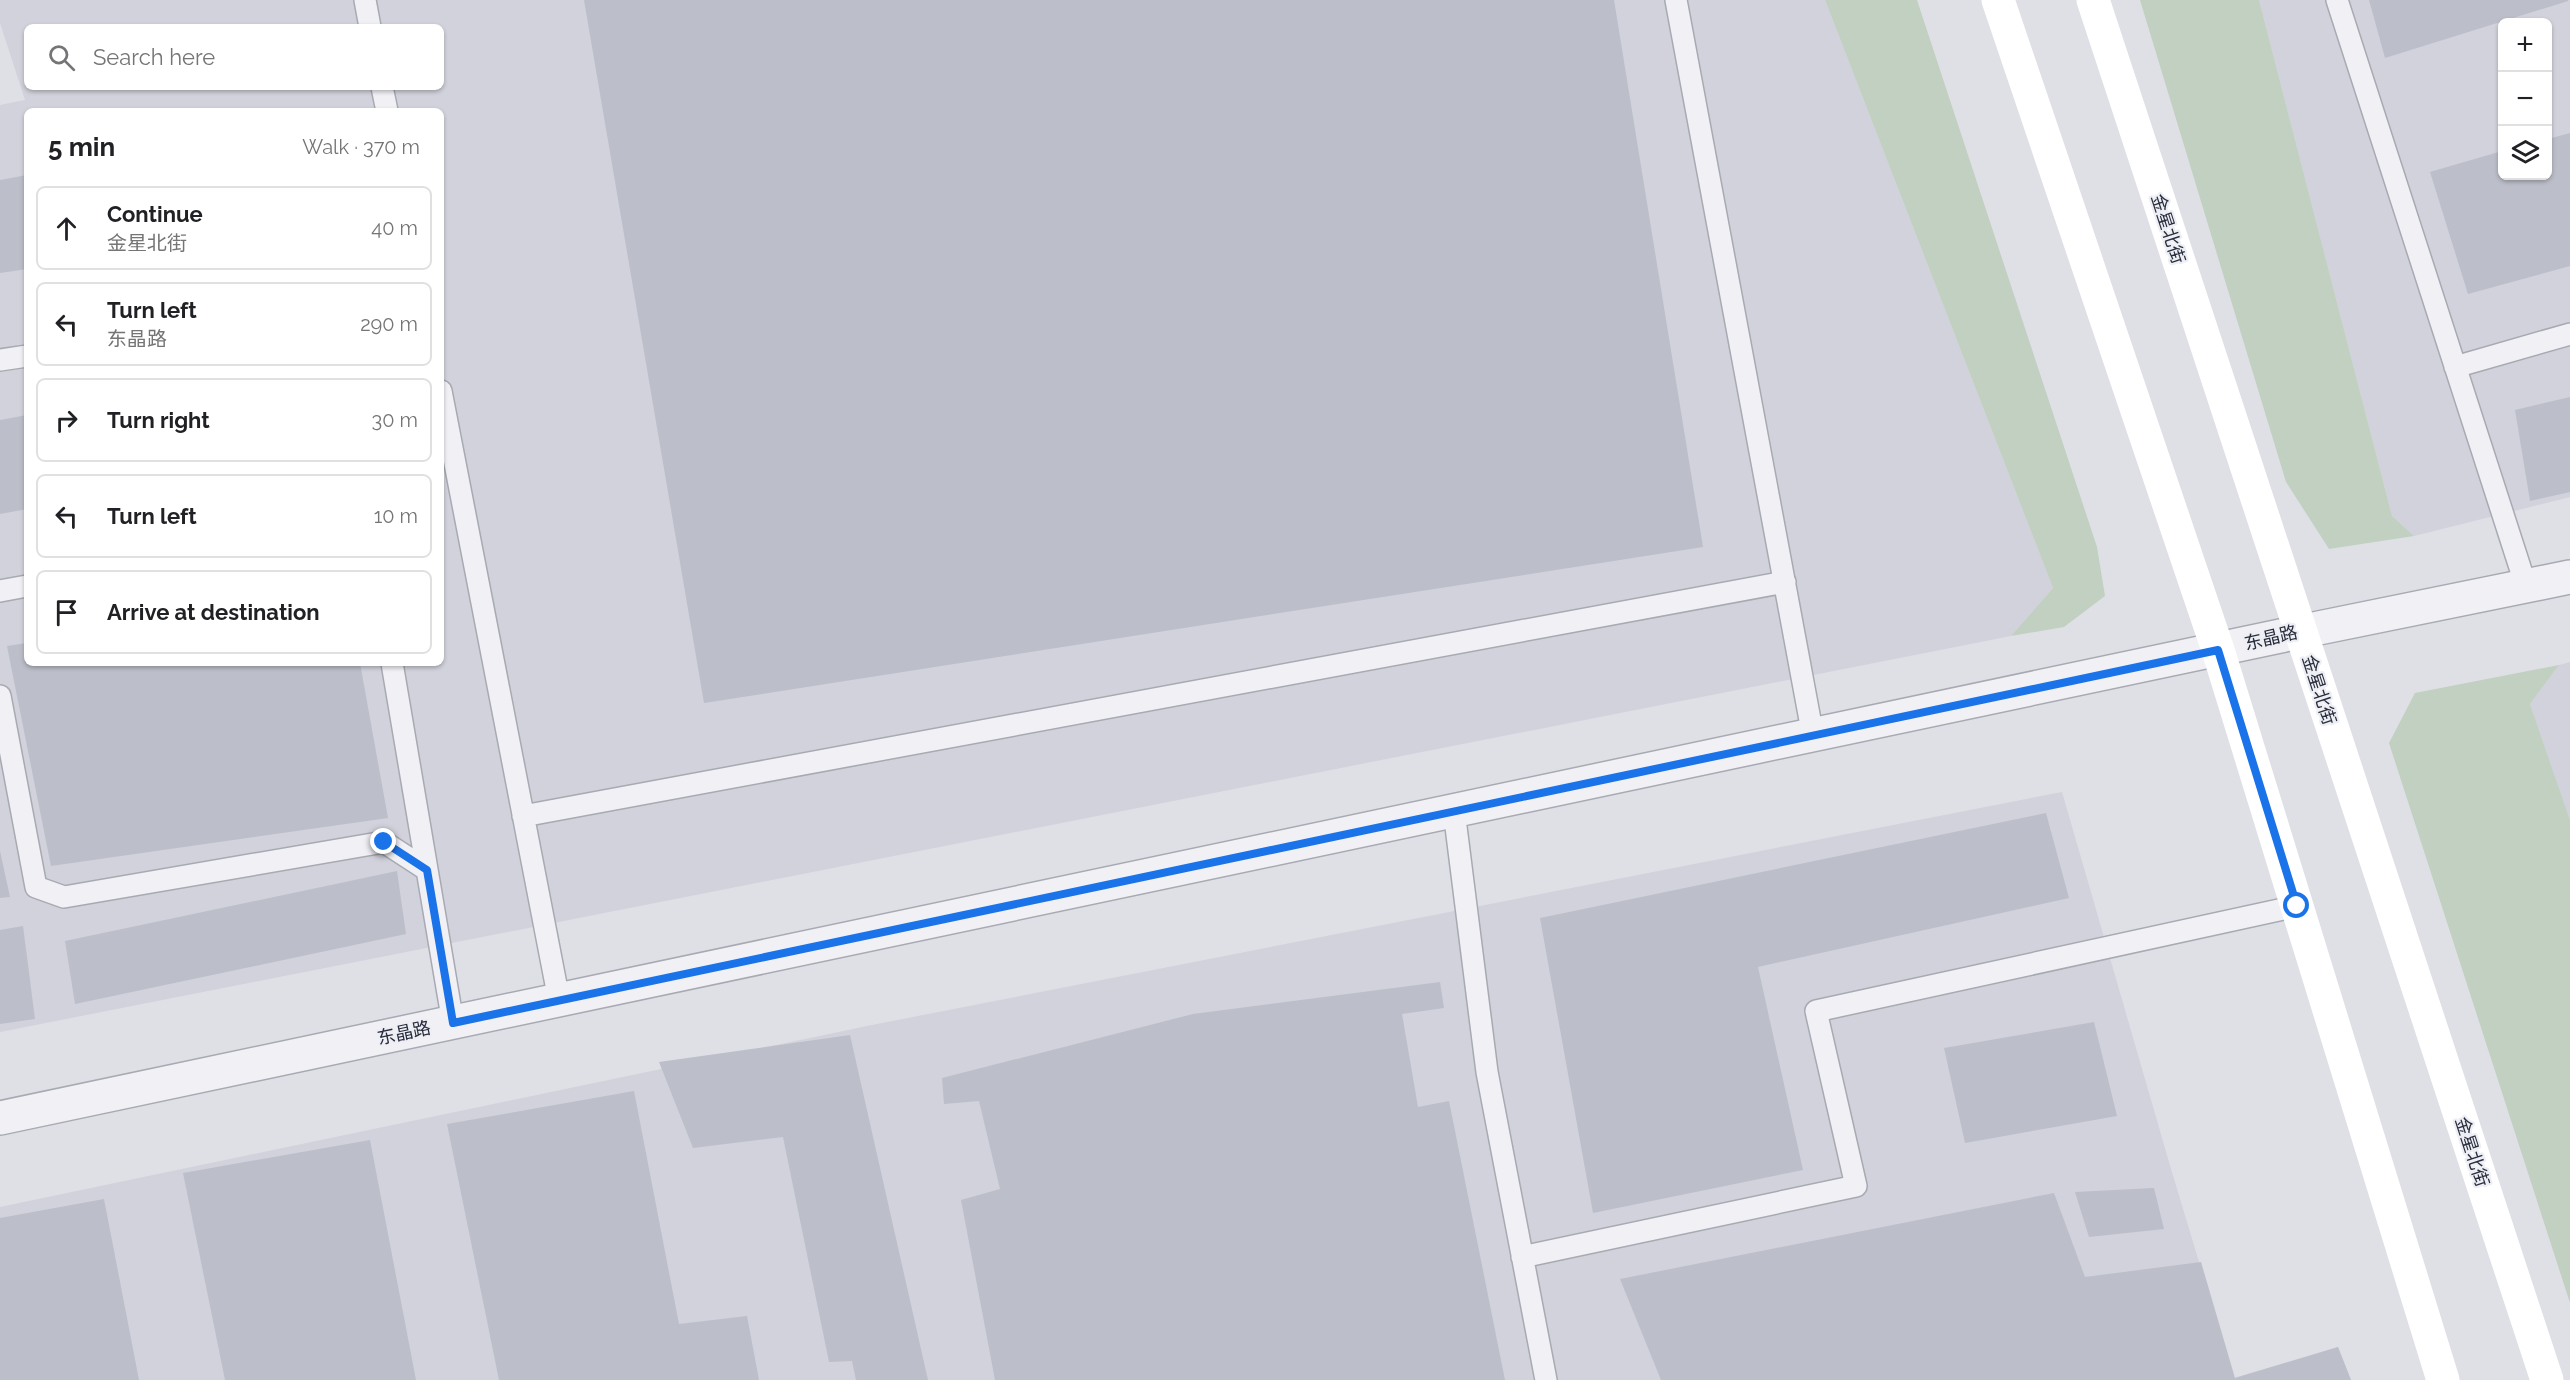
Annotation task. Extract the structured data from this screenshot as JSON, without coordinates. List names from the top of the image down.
{
  "streets": {
    "main road": ["金星北街"],
    "street": ["东晶路"]
  },
  "crossings": [
    ["金星北街", "东晶路"]
  ],
  "page": {
    "map_buttons": ["+", "−"],
    "search": "Search here",
    "heading": ["5 min", "Walk · 370 m"],
    "list": [
      ["Continue", "金星北街", "40 m"],
      ["Turn left", "东晶路", "290 m"],
      ["Turn right", "30 m"],
      ["Turn left", "10 m"],
      "Arrive at destination"
    ]
  }
}
